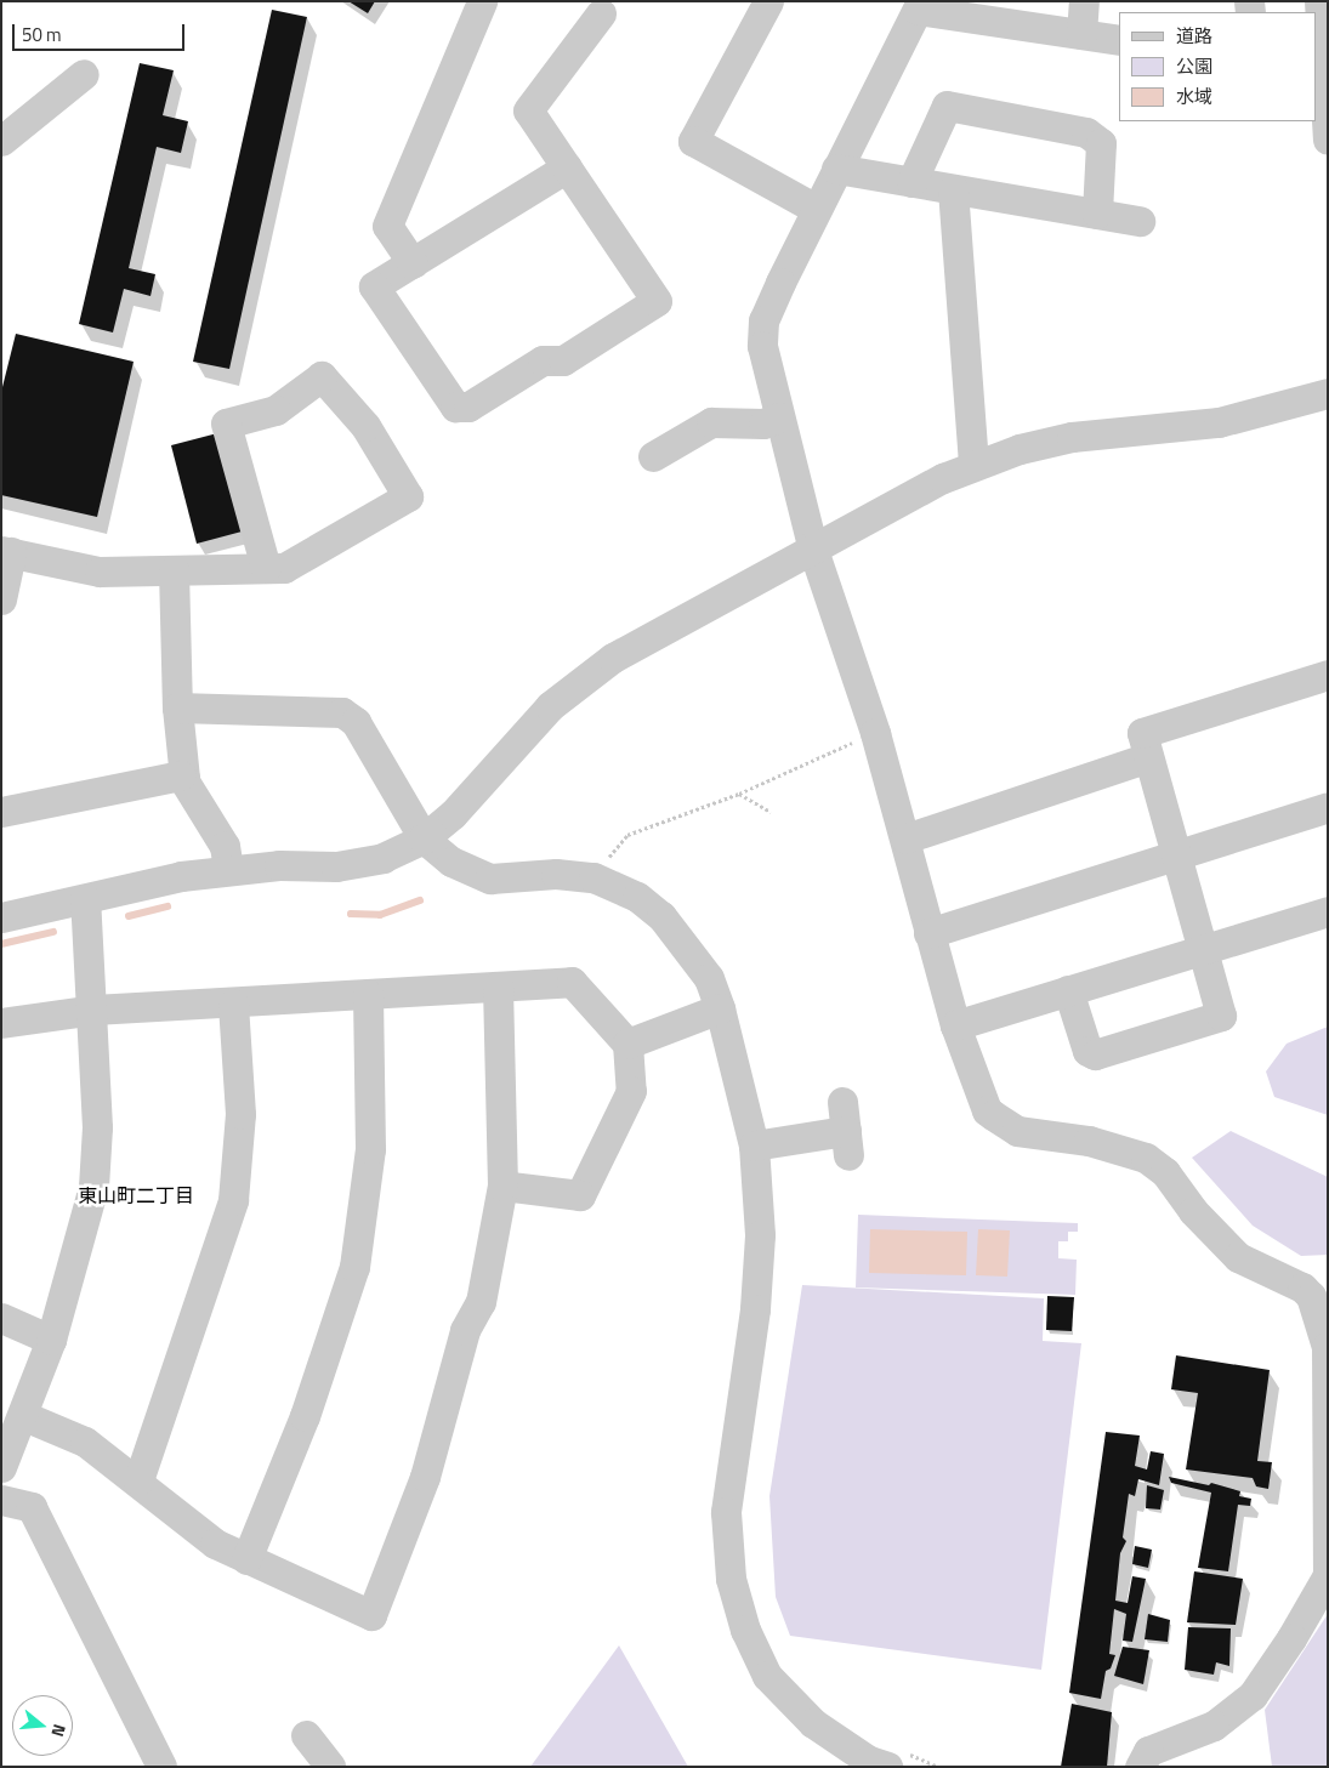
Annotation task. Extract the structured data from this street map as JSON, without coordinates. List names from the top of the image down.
{
  "districts": ["東山町二丁目"],
  "legend": ["道路", "公園", "水域"],
  "scale_bar": "50 m",
  "north": "right"
}
